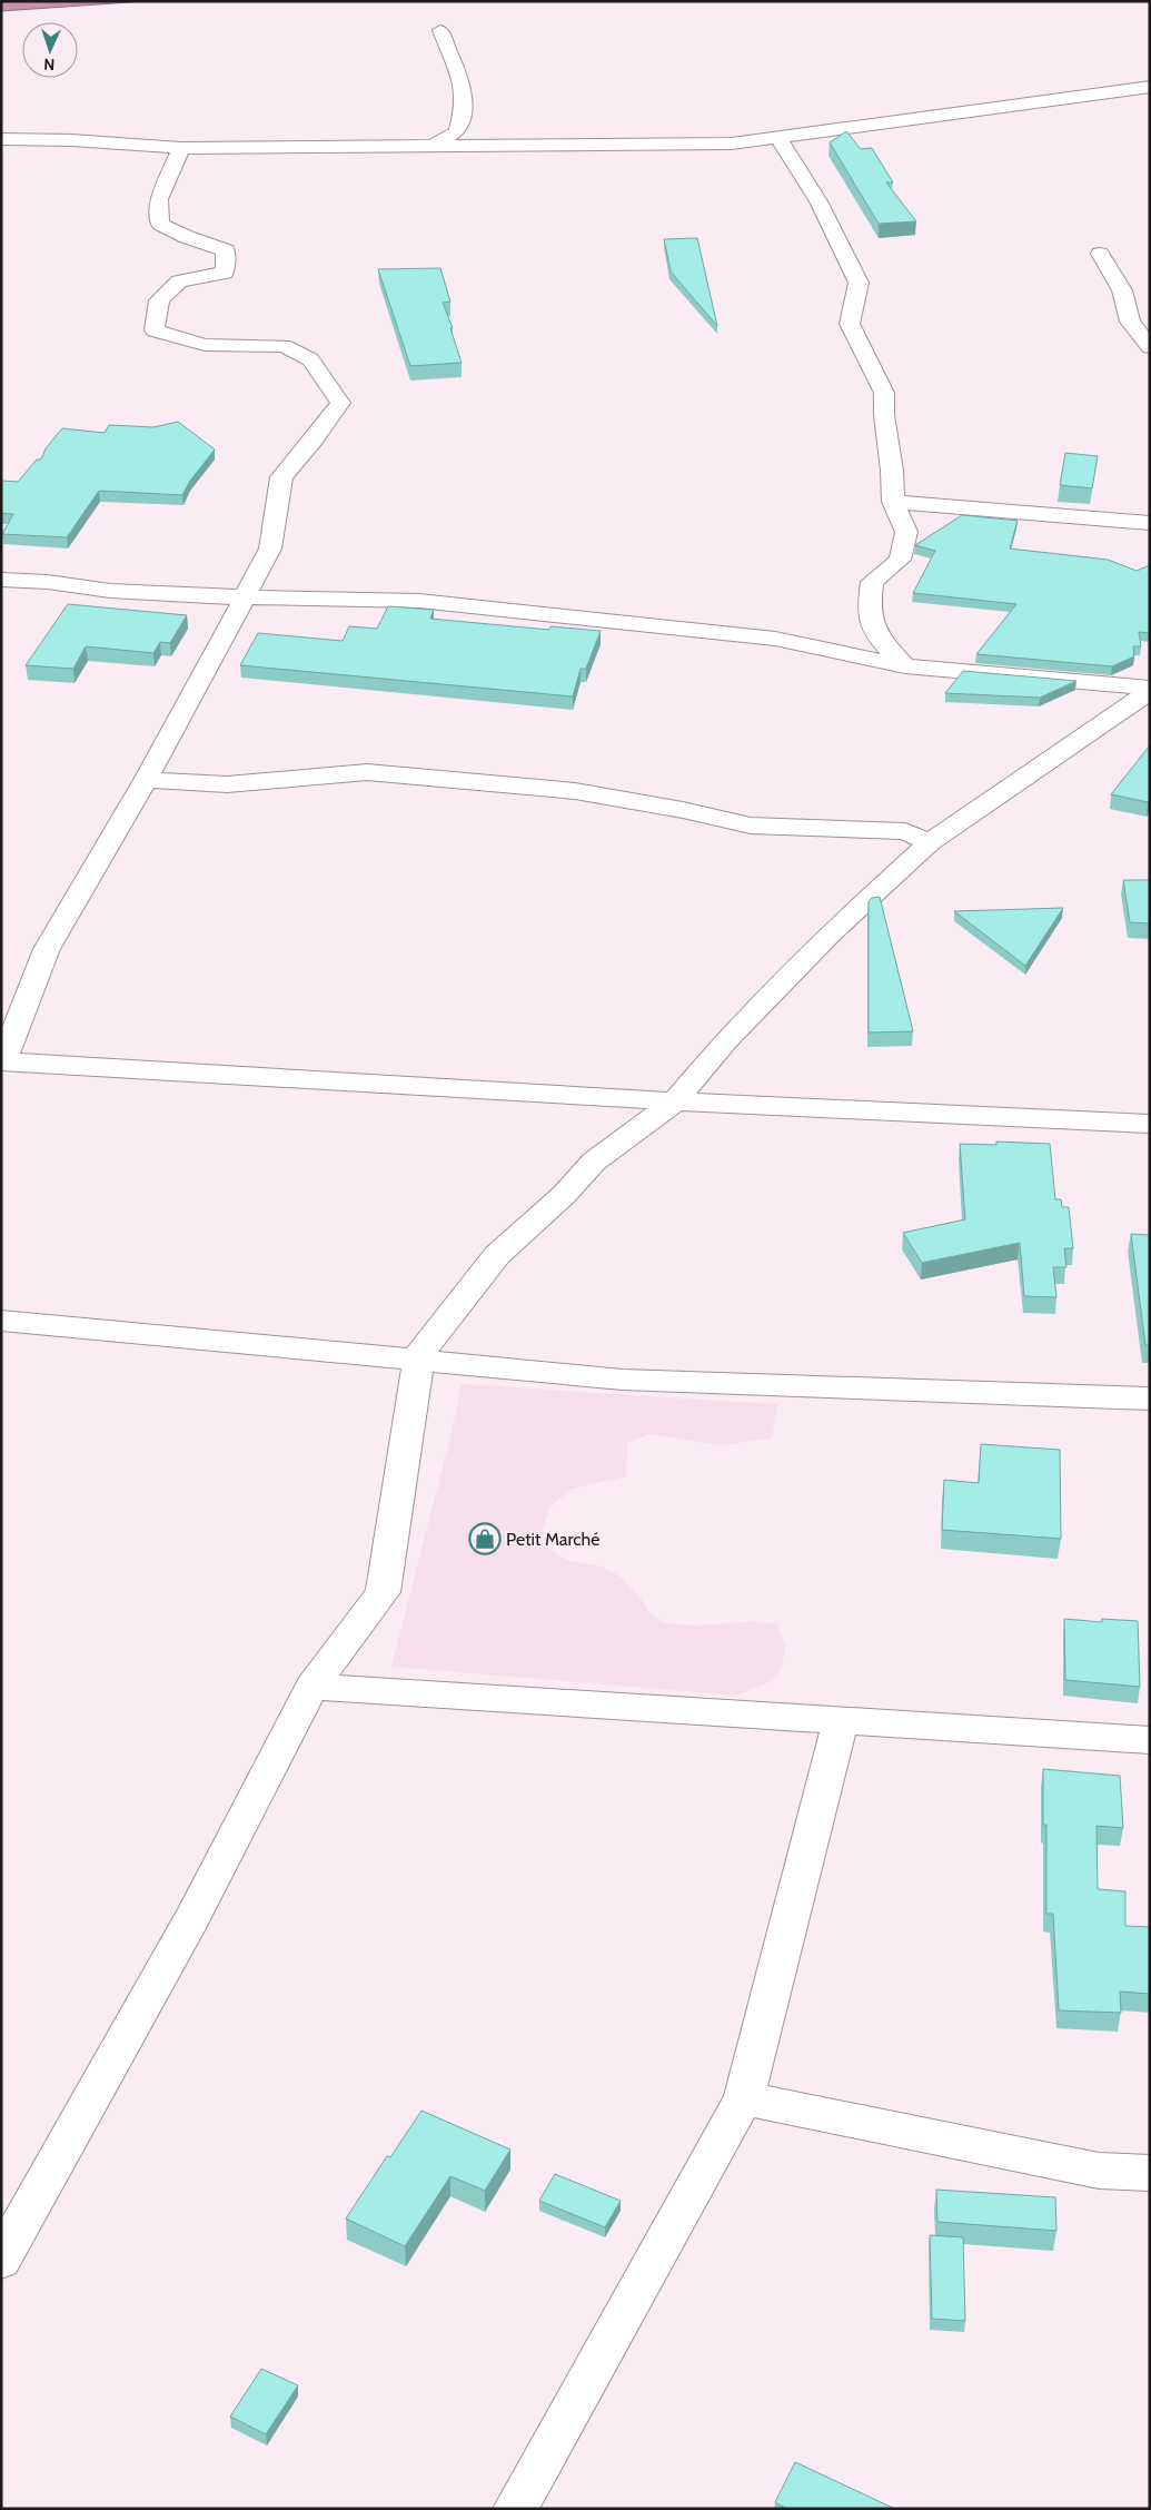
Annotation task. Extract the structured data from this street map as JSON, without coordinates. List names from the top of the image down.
{
  "places": {
    "shop": ["Petit Marché"]
  },
  "north": "bottom"
}
